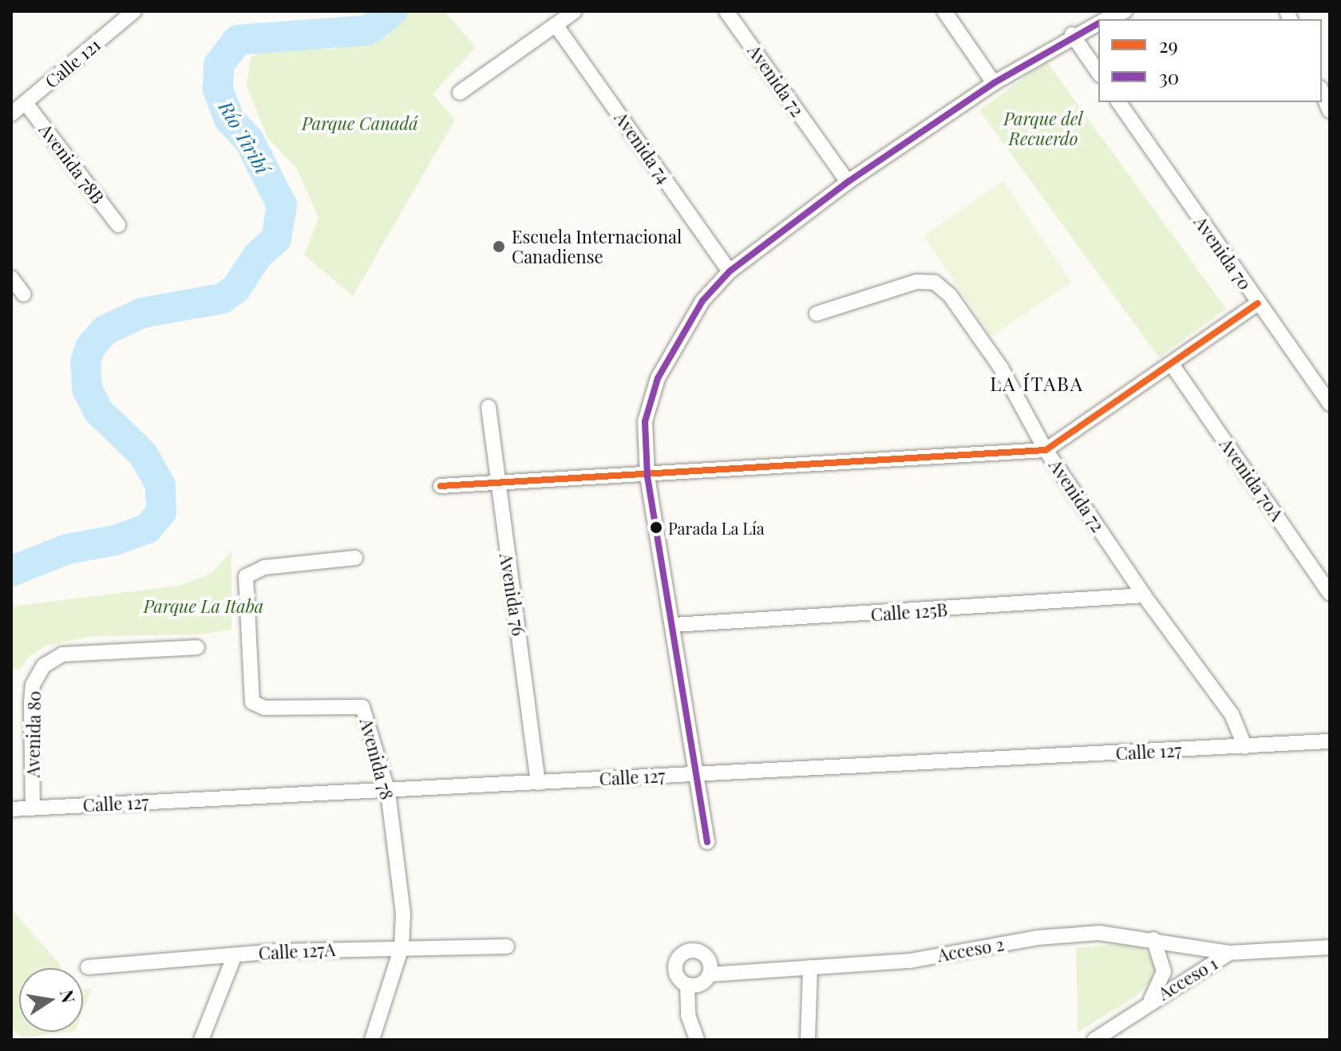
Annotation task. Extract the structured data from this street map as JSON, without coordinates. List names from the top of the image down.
{
  "streets": {
    "street": [
      "Calle 121",
      "Avenida 72",
      "Avenida 74",
      "Avenida 78B",
      "Avenida 70",
      "Avenida 70A",
      "Avenida 76",
      "Calle 125B",
      "Avenida 80",
      "Calle 127",
      "Avenida 78",
      "Acceso 2",
      "Calle 127A",
      "Acceso 1"
    ]
  },
  "crossings": [
    ["Calle 121", "Avenida 78B"],
    ["Avenida 72", "Calle 125B"],
    ["Avenida 72", "Calle 127"],
    ["Avenida 76", "Calle 127"],
    ["Avenida 80", "Calle 127"],
    ["Calle 127", "Avenida 78"],
    ["Avenida 78", "Calle 127A"],
    ["Acceso 2", "Acceso 1"]
  ],
  "districts": ["LA ÍTABA"],
  "water": ["Río Tiribí"],
  "parks": ["Parque del Recuerdo", "Parque Canadá", "Parque La Itaba"],
  "places": ["Escuela Internacional Canadiense", "Parada La Lía"],
  "lines": ["transit line 30", "transit line 29"],
  "legend": ["29", "30"],
  "north": "right"
}
